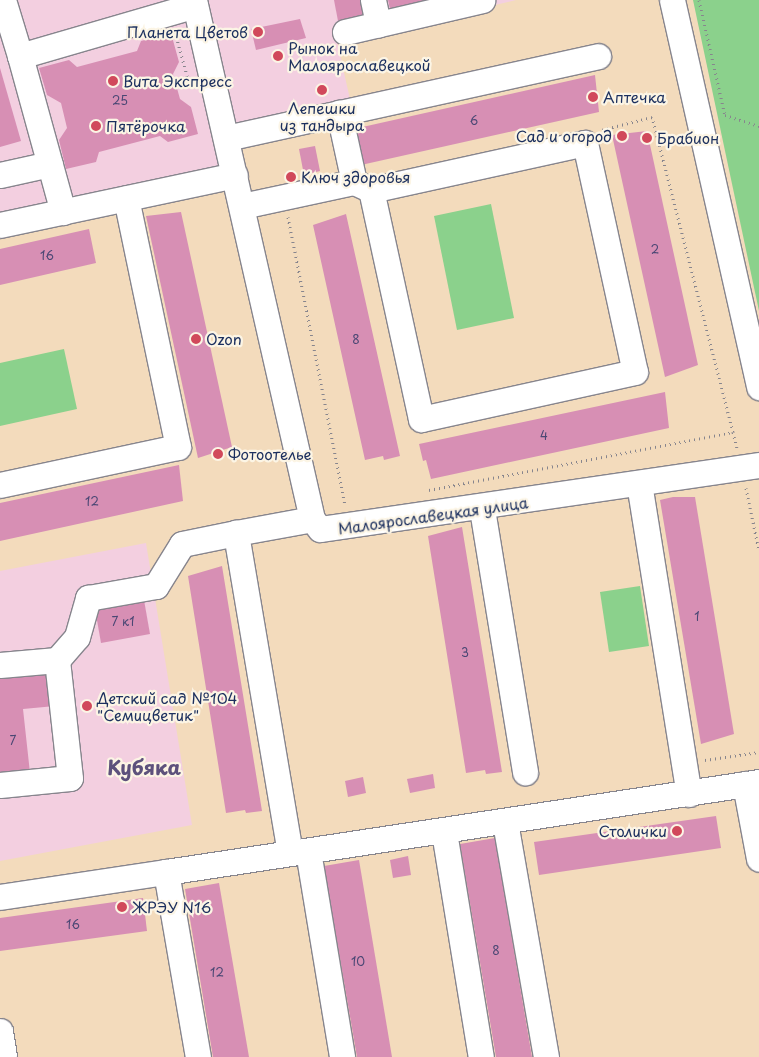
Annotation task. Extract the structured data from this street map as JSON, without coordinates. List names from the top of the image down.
{
  "streets": {
    "street": ["Малоярославецкая улица"]
  },
  "districts": ["Кубяка"],
  "places": [
    "Планета Цветов",
    "Рынок на Малоярославецкой",
    "Вита Экспресс",
    "Лепешки из тандыра",
    "Аптечка",
    "Пятёрочка",
    "Сад и огород",
    "Брабион",
    "Ключ здоровья",
    "Ozon",
    "Фотоотелье",
    "Детский сад №104 \"Семицветик\"",
    "Столички",
    "ЖРЭУ N16"
  ],
  "house_numbers": [
    "25",
    "6",
    "2",
    "16",
    "8",
    "4",
    "12",
    "1",
    "7 к1",
    "3",
    "7",
    "16",
    "8",
    "10",
    "12"
  ]
}
